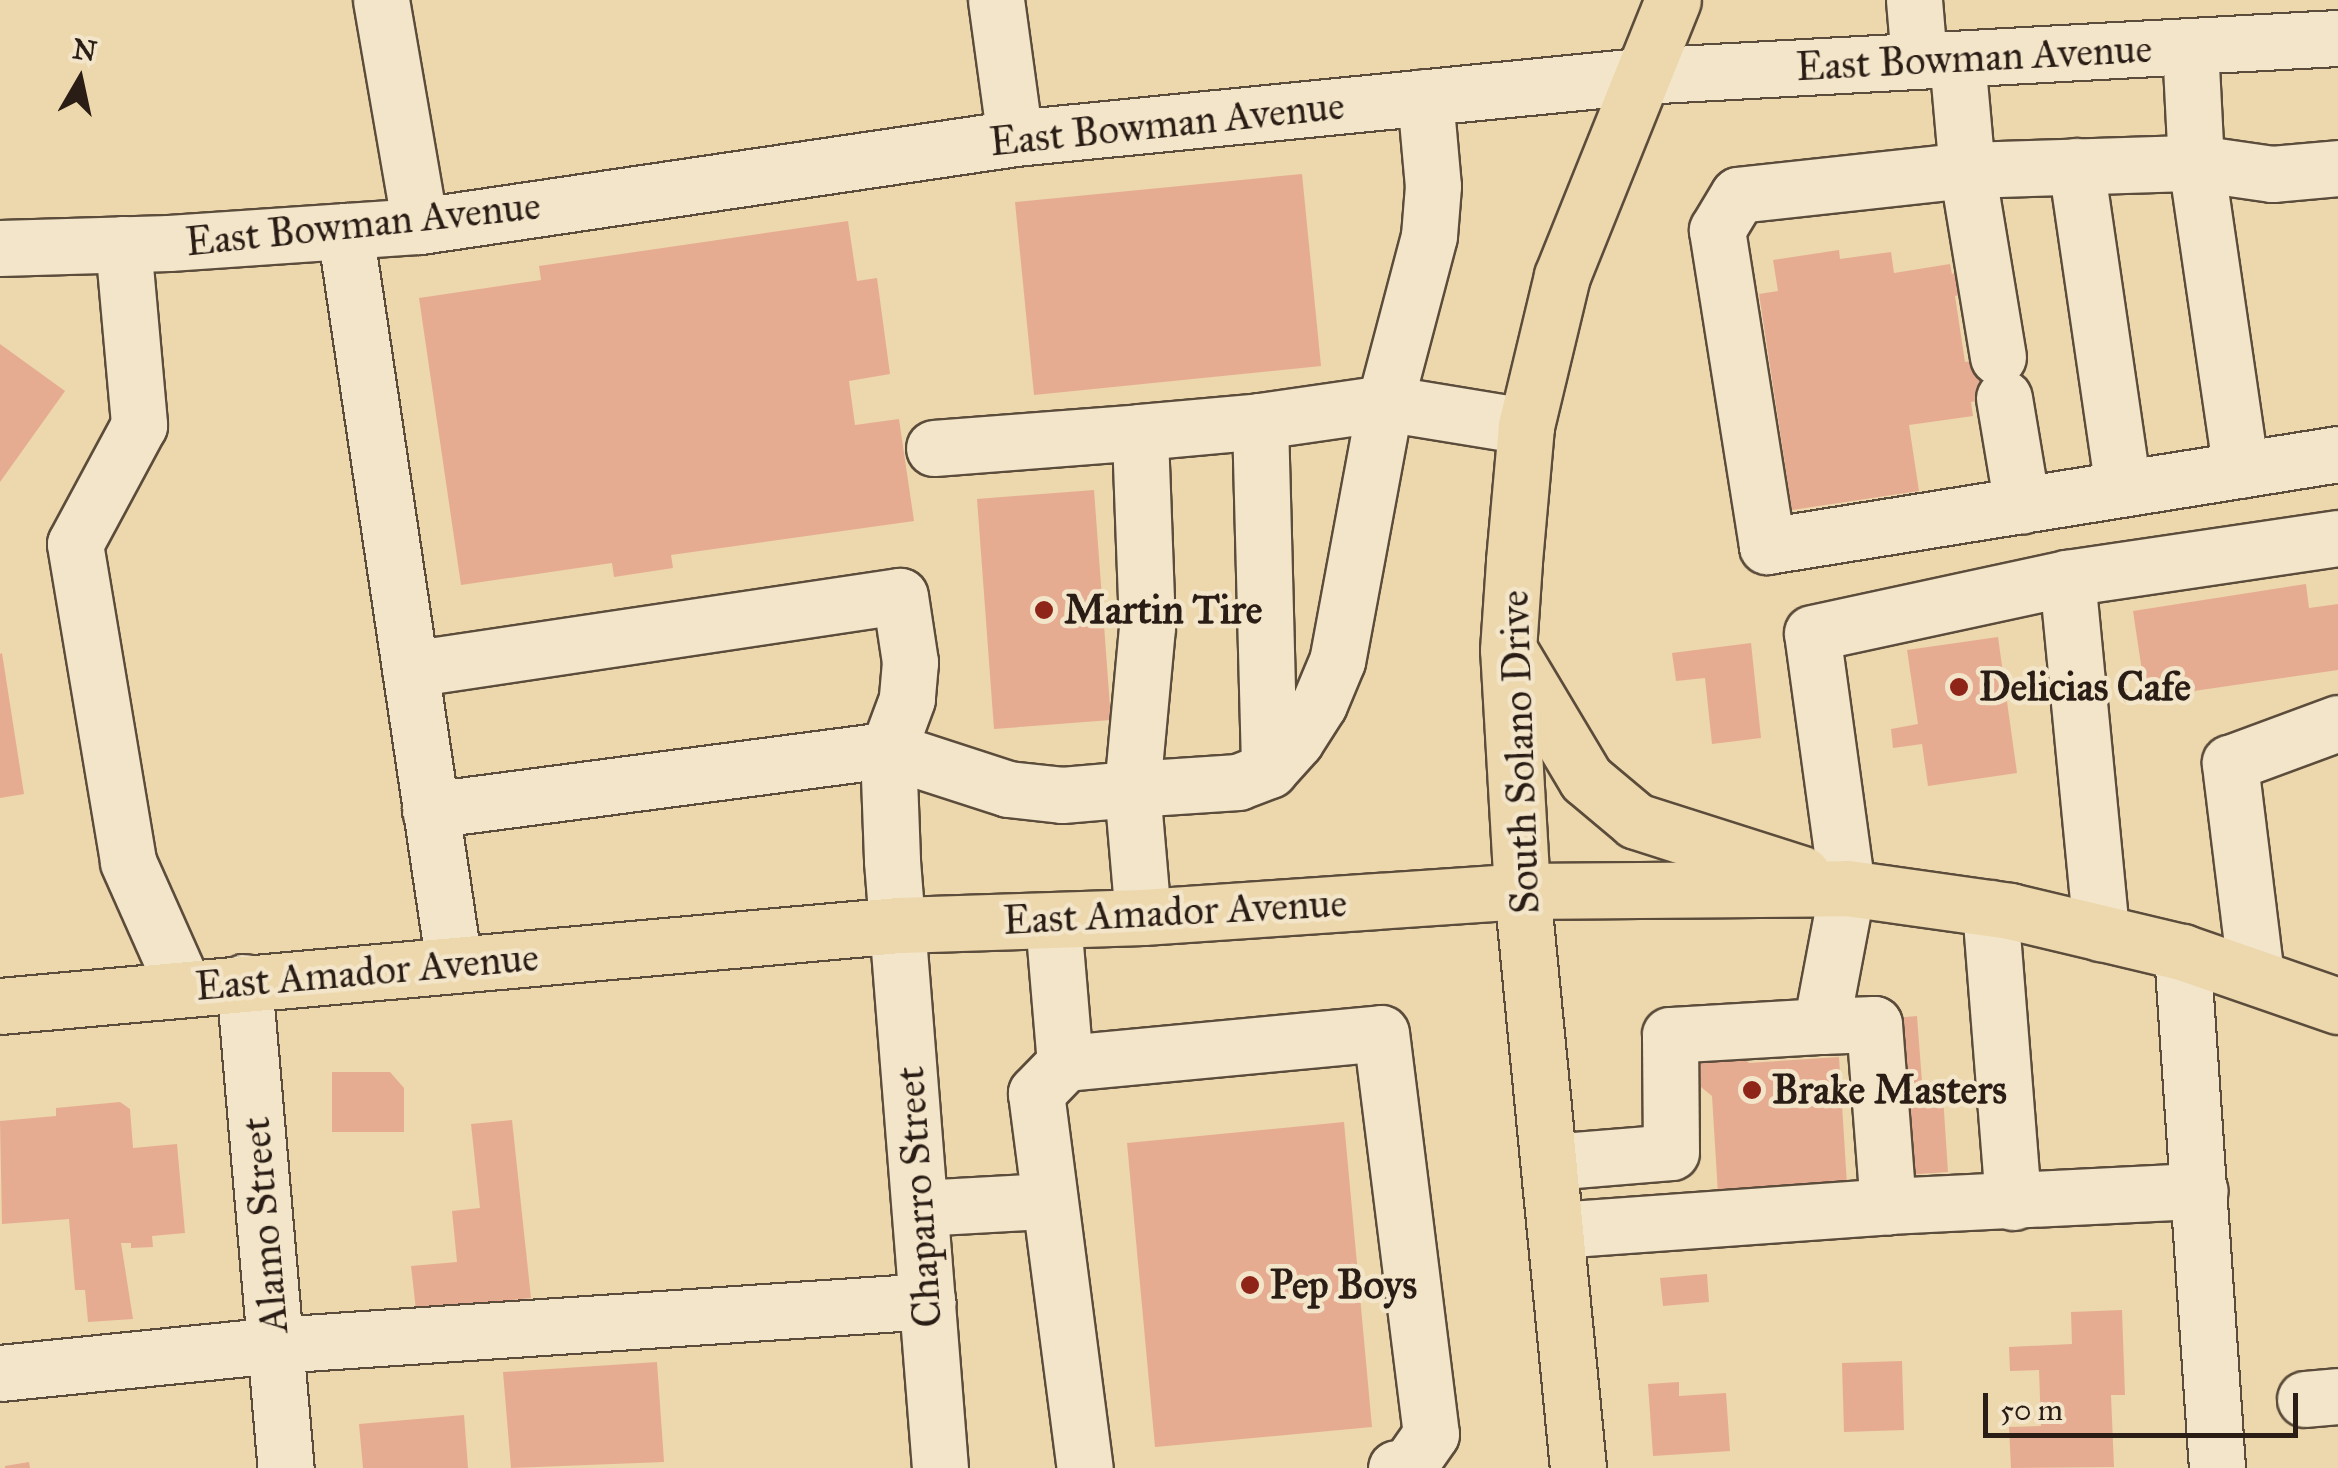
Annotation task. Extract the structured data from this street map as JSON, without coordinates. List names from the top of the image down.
{
  "streets": {
    "main road": ["South Solano Drive", "East Amador Avenue"],
    "street": ["East Bowman Avenue", "Chaparro Street", "Alamo Street"]
  },
  "crossings": [
    ["East Bowman Avenue", "South Solano Drive"],
    ["South Solano Drive", "East Amador Avenue"],
    ["East Amador Avenue", "Chaparro Street"],
    ["East Amador Avenue", "Alamo Street"]
  ],
  "places": [
    "Martin Tire",
    "Delicias Cafe",
    "Brake Masters",
    "Pep Boys"
  ],
  "scale_bar": "50 m",
  "north": "top"
}
